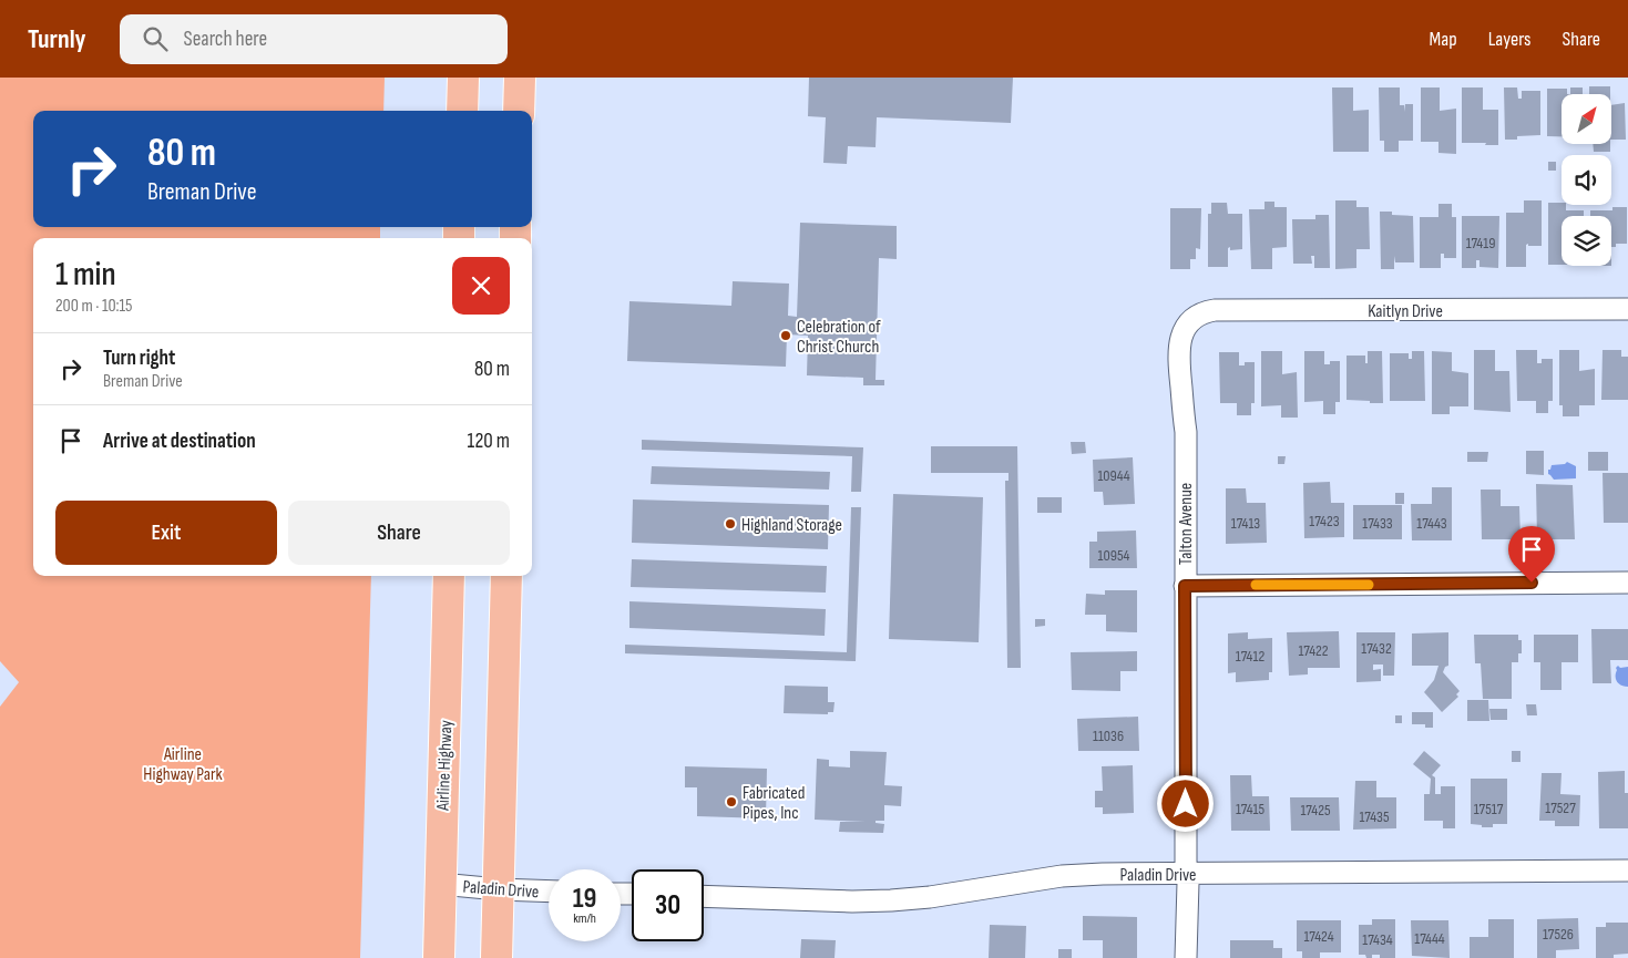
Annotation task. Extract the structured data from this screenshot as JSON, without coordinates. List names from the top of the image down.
{
  "streets": {
    "highway": ["Airline Highway"],
    "street": ["Kaitlyn Drive", "Talton Avenue", "Paladin Drive"]
  },
  "crossings": [
    ["Kaitlyn Drive", "Talton Avenue"],
    ["Talton Avenue", "Paladin Drive"],
    ["Airline Highway", "Paladin Drive"]
  ],
  "parks": ["Airline Highway Park"],
  "places": ["Celebration of Christ Church", "Highland Storage", "Fabricated Pipes, Inc"],
  "house_numbers": [
    "17419",
    "10944",
    "17423",
    "17413",
    "17433",
    "17443",
    "10954",
    "17432",
    "17422",
    "17412",
    "11036",
    "17527",
    "17415",
    "17517",
    "17425",
    "17435",
    "17526",
    "17424",
    "17444",
    "17434"
  ],
  "north": "top right",
  "page": {
    "header": "Turnly",
    "search": "Search here",
    "nav": ["Map", "Layers", "Share"],
    "turn": ["80 m", "Breman Drive"],
    "heading": ["1 min", "200 m · 10:15"],
    "list": [
      {
        "name": "Turn right",
        "note": "Breman Drive",
        "value": "80 m"
      },
      {
        "name": "Arrive at destination",
        "value": "120 m"
      }
    ],
    "buttons": ["Exit", "Share"],
    "speed": "19 km/h",
    "limit": "30"
  }
}
